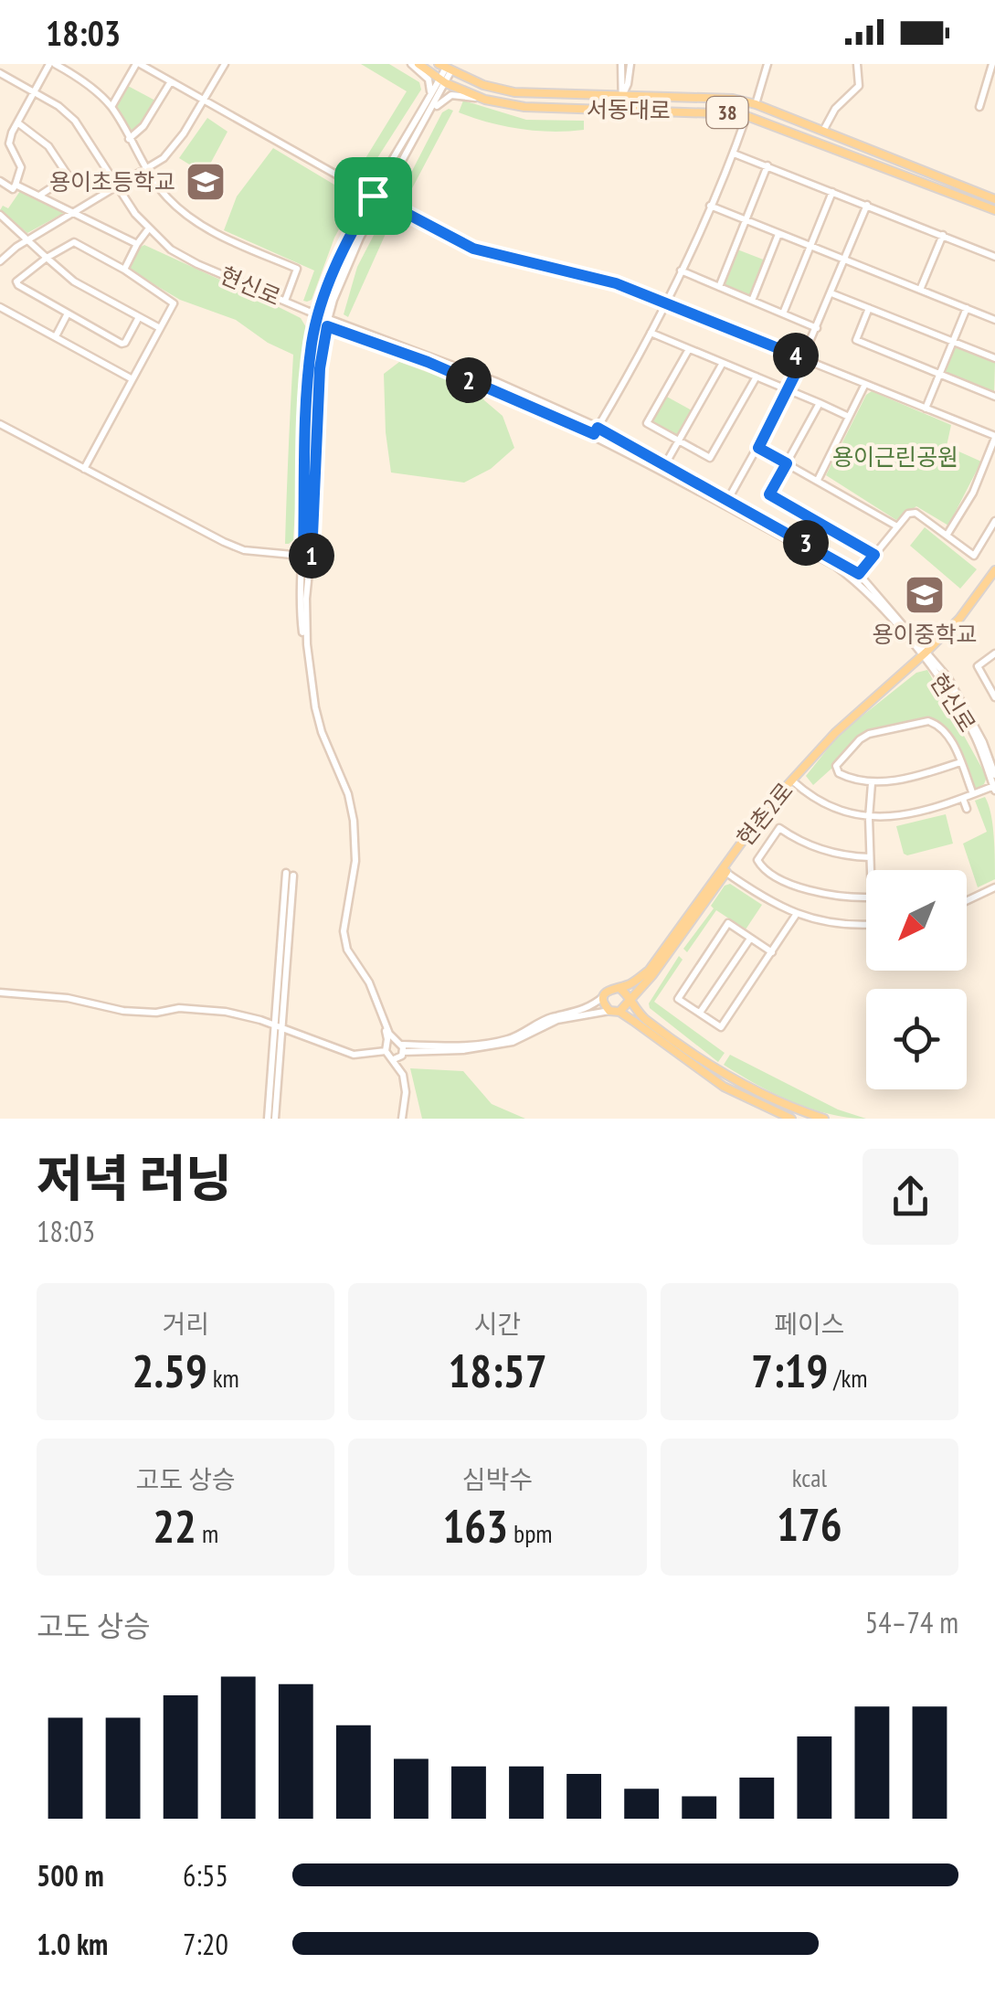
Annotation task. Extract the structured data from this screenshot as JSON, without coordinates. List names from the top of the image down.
{
  "streets": {
    "main road": [
      "서동대로",
      "38",
      "현신로",
      "현촌2로"
    ]
  },
  "crossings": [
    ["현신로", "현촌2로"]
  ],
  "parks": ["용이근린공원"],
  "places": {
    "school or university": ["용이초등학교", "용이중학교"]
  },
  "north": "bottom left",
  "page": {
    "status": "18:03",
    "pins": [
      "4",
      "2",
      "3",
      "1"
    ],
    "heading": ["저녁 러닝", "18:03"],
    "stats": [
      ["거리", "2.59 km"],
      ["시간", "18:57"],
      ["페이스", "7:19 /km"],
      ["고도 상승", "22 m"],
      ["심박수", "163 bpm"],
      ["kcal", "176"]
    ],
    "chart": ["고도 상승", "54–74 m"],
    "list": [
      {
        "name": "500 m",
        "note": "6:55"
      },
      {
        "name": "1.0 km",
        "note": "7:20"
      }
    ]
  }
}
